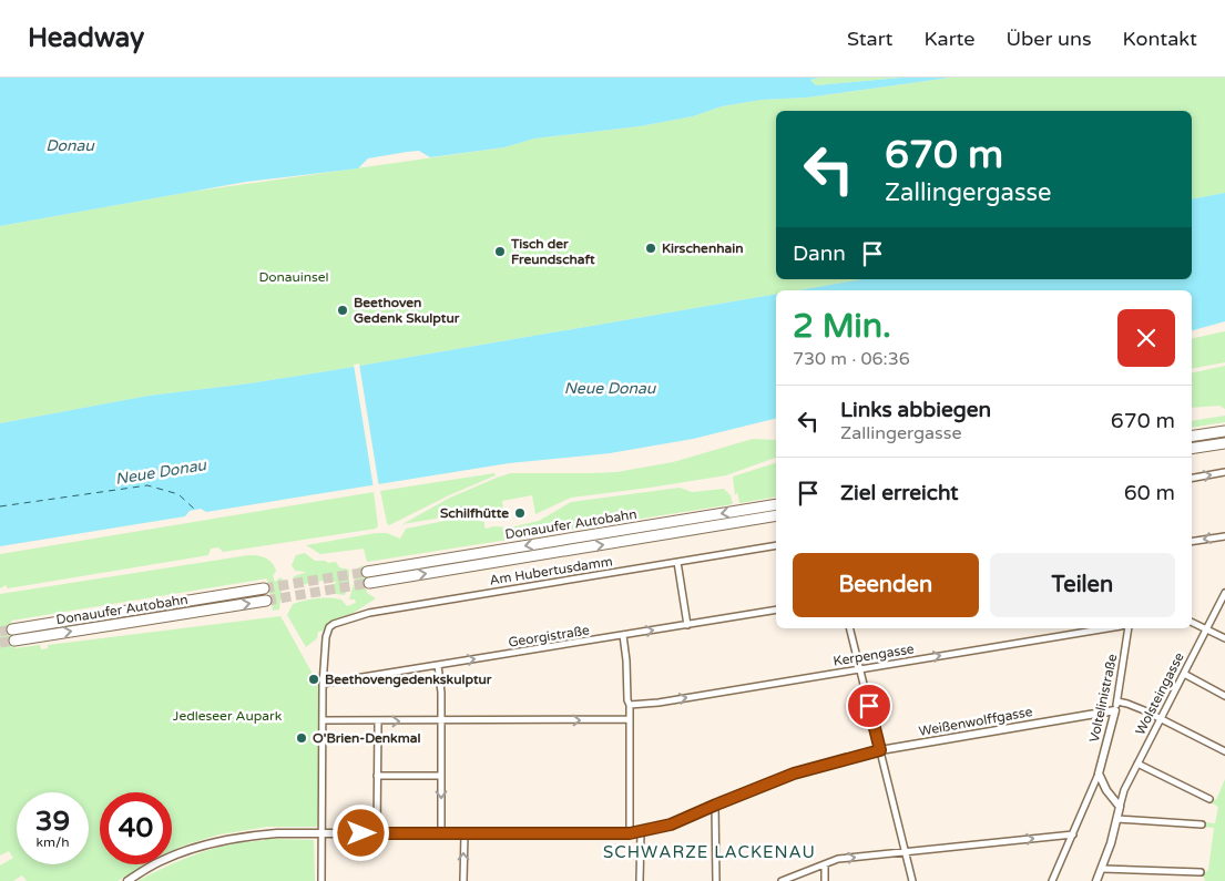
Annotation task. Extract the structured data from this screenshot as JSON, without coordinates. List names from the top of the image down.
{
  "streets": {
    "highway": ["Donauufer Autobahn"],
    "street": [
      "Am Hubertusdamm",
      "Georgistraße",
      "Kerpengasse",
      "Wolsteingasse",
      "Voltelinistraße",
      "Weißenwolffgasse"
    ]
  },
  "crossings": [
    ["Am Hubertusdamm", "Georgistraße"],
    ["Voltelinistraße", "Weißenwolffgasse"]
  ],
  "one_way": ["Georgistraße", "Kerpengasse"],
  "districts": ["SCHWARZE LACKENAU"],
  "water": ["Donau", "Neue Donau"],
  "parks": ["Donauinsel", "Jedleseer Aupark"],
  "places": [
    "Kirschenhain",
    "Tisch der Freundschaft",
    "Beethoven Gedenk Skulptur",
    "Schilfhütte",
    "Beethovengedenkskulptur",
    "O'Brien-Denkmal"
  ],
  "page": {
    "header": "Headway",
    "nav": [
      "Start",
      "Karte",
      "Über uns",
      "Kontakt"
    ],
    "turn": ["670 m", "Zallingergasse"],
    "then": "Dann",
    "heading": ["2 Min.", "730 m · 06:36"],
    "list": [
      {
        "name": "Links abbiegen",
        "note": "Zallingergasse",
        "value": "670 m"
      },
      {
        "name": "Ziel erreicht",
        "value": "60 m"
      }
    ],
    "buttons": ["Beenden", "Teilen"],
    "speed": "39 km/h",
    "limit": "40"
  }
}
